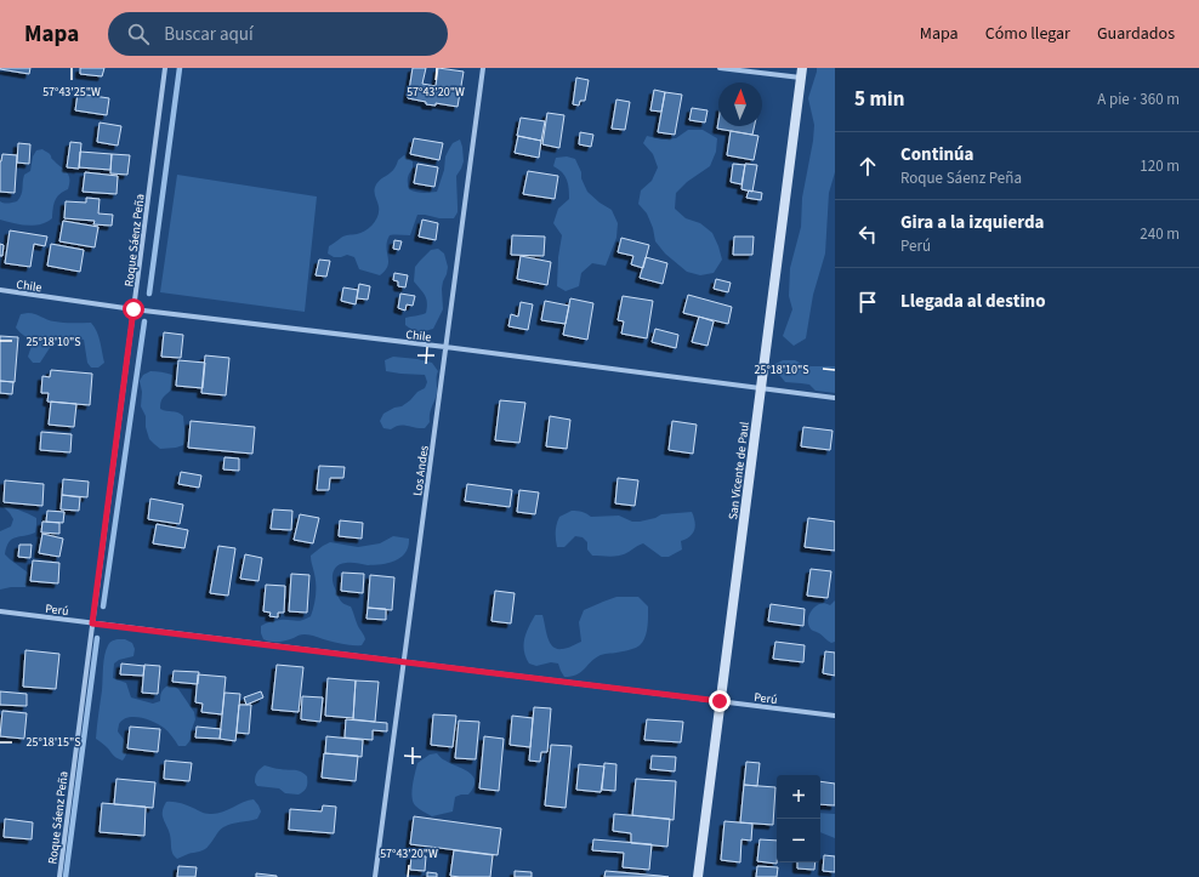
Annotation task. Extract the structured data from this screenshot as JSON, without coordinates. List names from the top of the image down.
{
  "streets": {
    "street": [
      "Roque Sáenz Peña",
      "Chile",
      "Los Andes",
      "San Vicente de Paul",
      "Perú"
    ]
  },
  "crossings": [
    ["Roque Sáenz Peña", "Chile"],
    ["Roque Sáenz Peña", "Perú"],
    ["Chile", "Los Andes"],
    ["Chile", "San Vicente de Paul"],
    ["Los Andes", "Perú"],
    ["San Vicente de Paul", "Perú"]
  ],
  "north": "top",
  "page": {
    "header": "Mapa",
    "search": "Buscar aquí",
    "nav": ["Mapa", "Cómo llegar", "Guardados"],
    "heading": ["5 min", "A pie · 360 m"],
    "list": [
      ["Continúa", "Roque Sáenz Peña", "120 m"],
      ["Gira a la izquierda", "Perú", "240 m"],
      "Llegada al destino"
    ],
    "map_buttons": ["+", "−"]
  },
  "coordinates": [
    "57°43'25\"W",
    "57°43'20\"W",
    "25°18'10\"S",
    "25°18'15\"S"
  ]
}
